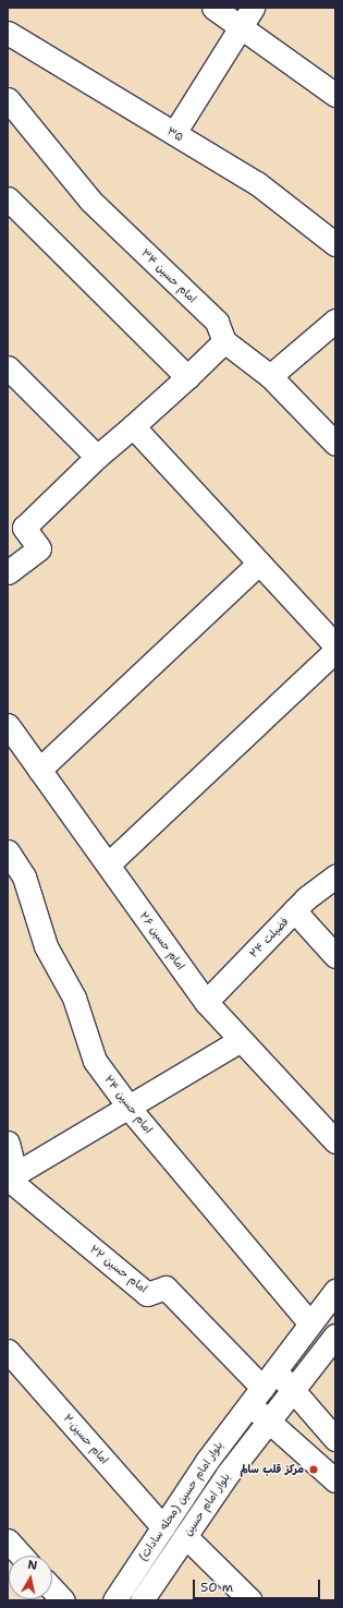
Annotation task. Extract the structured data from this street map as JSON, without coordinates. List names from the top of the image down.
{
  "streets": {
    "street": [
      "۳۵",
      "امام حسین ۳۴",
      "فضیلت ۲۴",
      "امام حسین ۲۶",
      "امام حسین ۲۴",
      "امام حسین ۲۲",
      "امام حسین۲۰",
      "بلوار امام حسین (محله سادات)",
      "بلوار امام حسین"
    ]
  },
  "crossings": [
    ["فضیلت ۲۴", "امام حسین ۲۶"],
    ["امام حسین ۲۴", "بلوار امام حسین (محله سادات)"],
    ["امام حسین ۲۲", "بلوار امام حسین (محله سادات)"],
    ["امام حسین۲۰", "بلوار امام حسین (محله سادات)"]
  ],
  "places": ["مرکز قلب سالم"],
  "scale_bar": "50 m",
  "north": "top"
}
